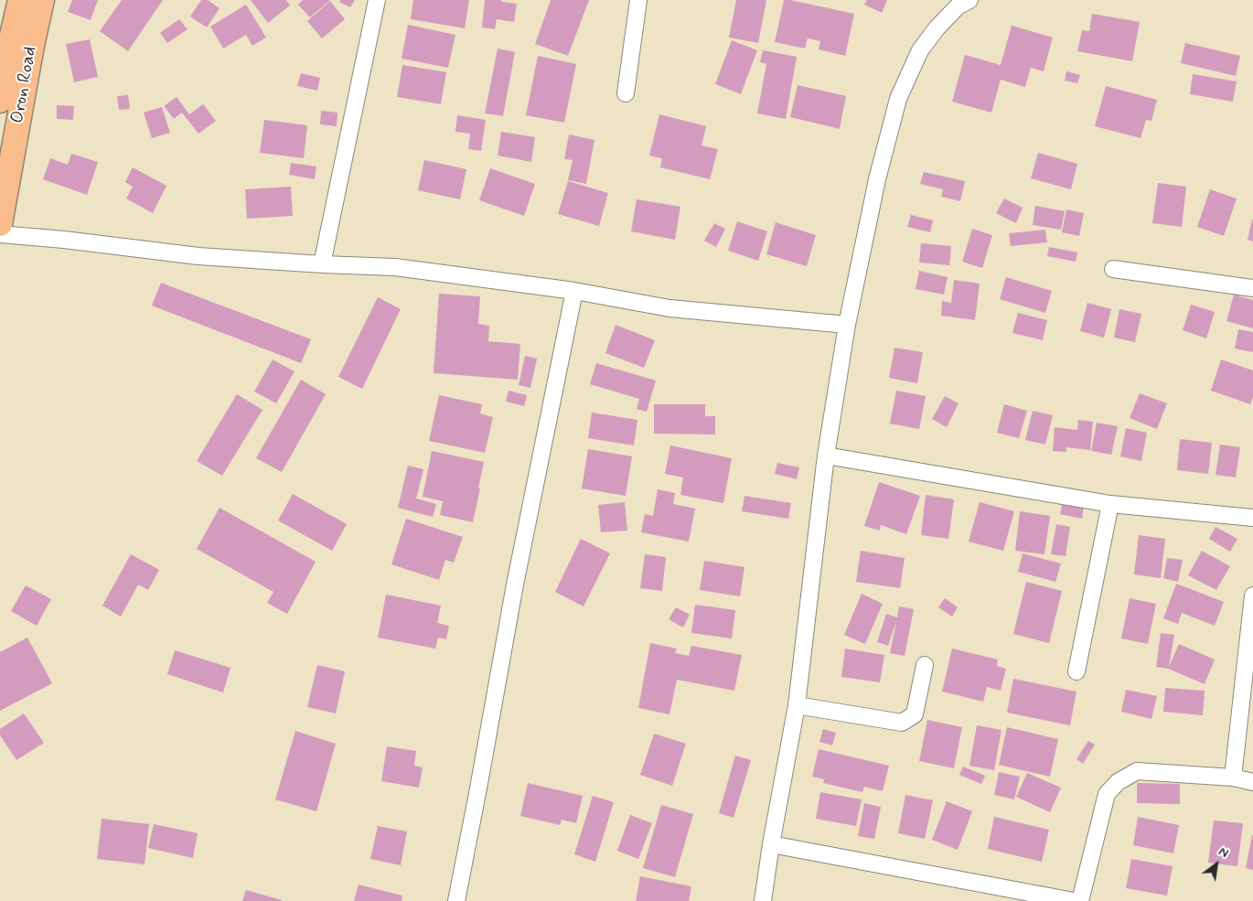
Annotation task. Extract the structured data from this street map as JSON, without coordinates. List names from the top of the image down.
{
  "streets": {
    "highway": ["Oron Road"]
  },
  "north": "top right"
}
